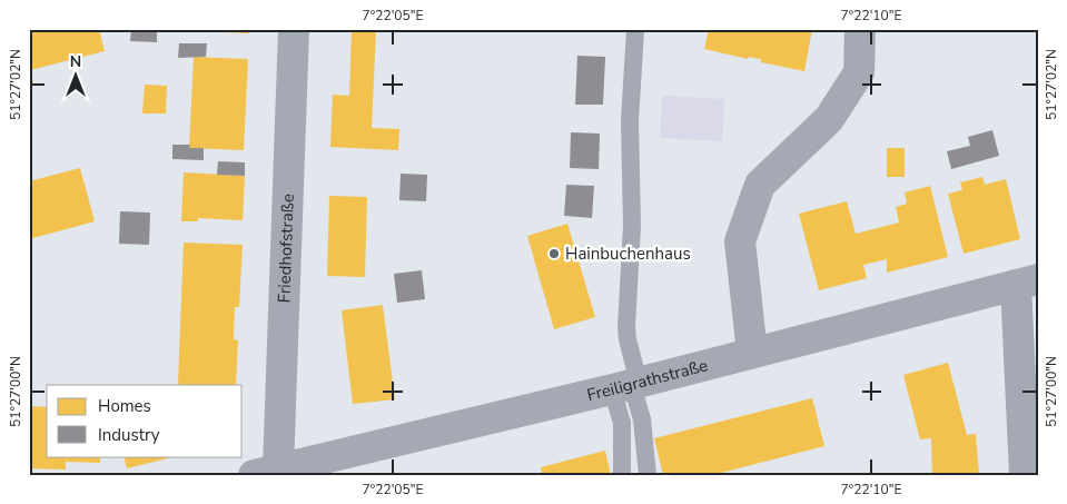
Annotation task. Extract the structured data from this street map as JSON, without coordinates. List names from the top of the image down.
{
  "streets": {
    "street": ["Friedhofstraße", "Freiligrathstraße"]
  },
  "crossings": [
    ["Friedhofstraße", "Freiligrathstraße"]
  ],
  "places": ["Hainbuchenhaus"],
  "legend": ["Homes", "Industry"],
  "north": "top",
  "coordinates": [
    "7°22'05\"E",
    "7°22'10\"E",
    "51°27'02\"N",
    "51°27'00\"N"
  ]
}
